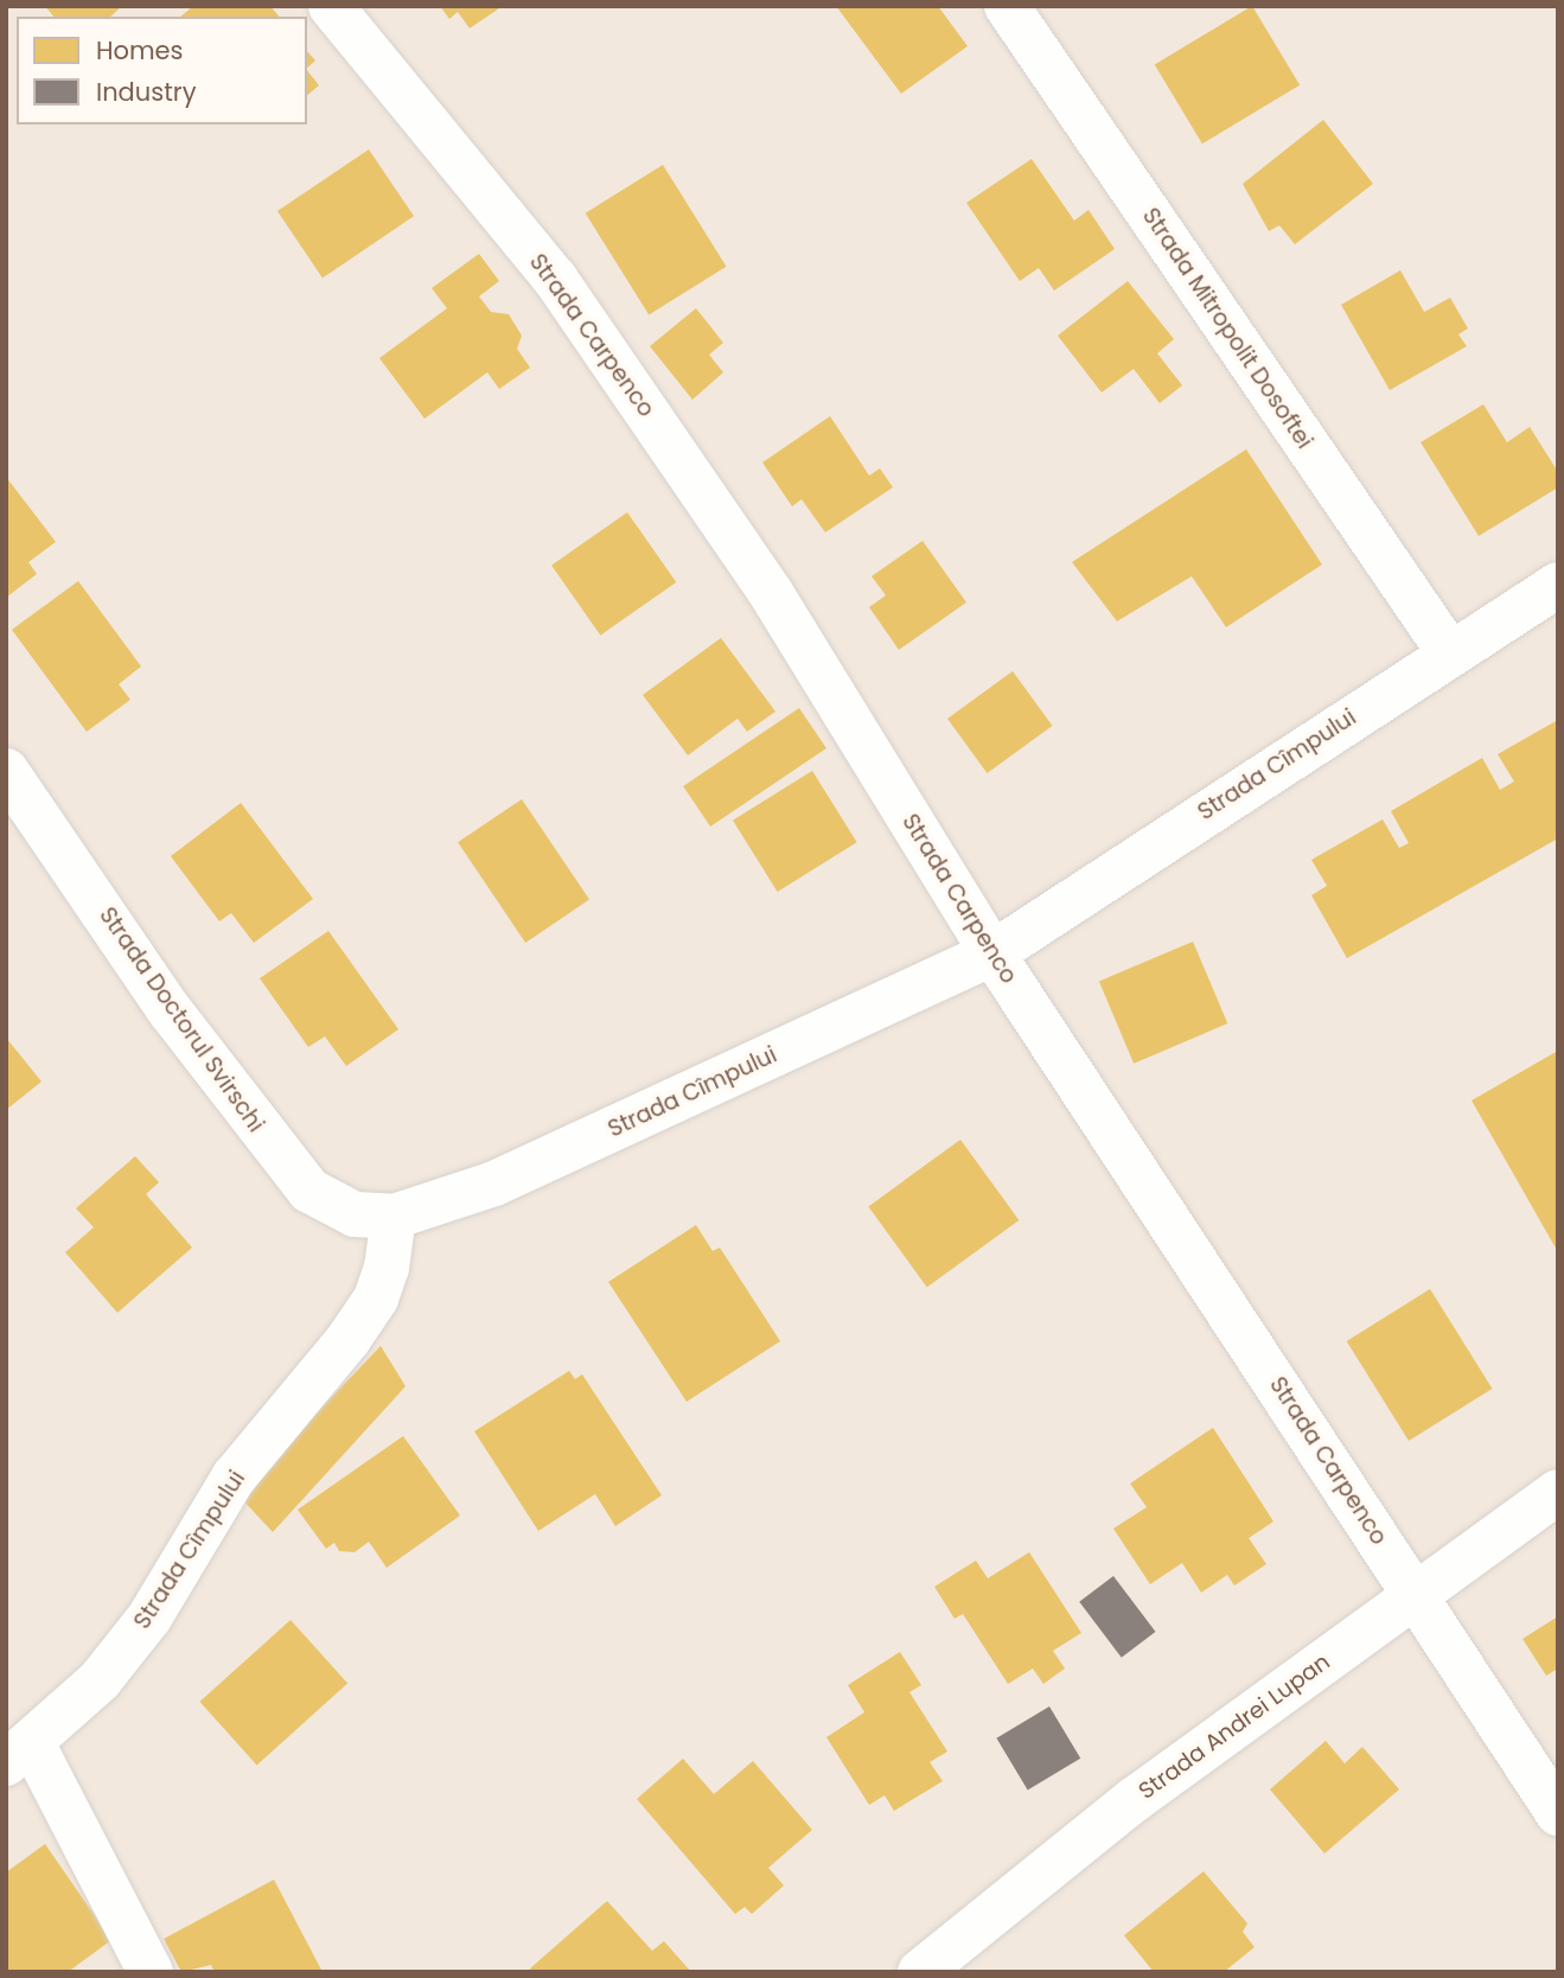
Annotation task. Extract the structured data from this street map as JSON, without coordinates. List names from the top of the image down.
{
  "streets": {
    "street": [
      "Strada Mitropolit Dosoftei",
      "Strada Carpenco",
      "Strada Cîmpului",
      "Strada Doctorul Svirschi",
      "Strada Andrei Lupan"
    ]
  },
  "crossings": [
    ["Strada Mitropolit Dosoftei", "Strada Cîmpului"],
    ["Strada Carpenco", "Strada Cîmpului"],
    ["Strada Carpenco", "Strada Andrei Lupan"],
    ["Strada Cîmpului", "Strada Doctorul Svirschi"]
  ],
  "legend": ["Homes", "Industry"]
}
